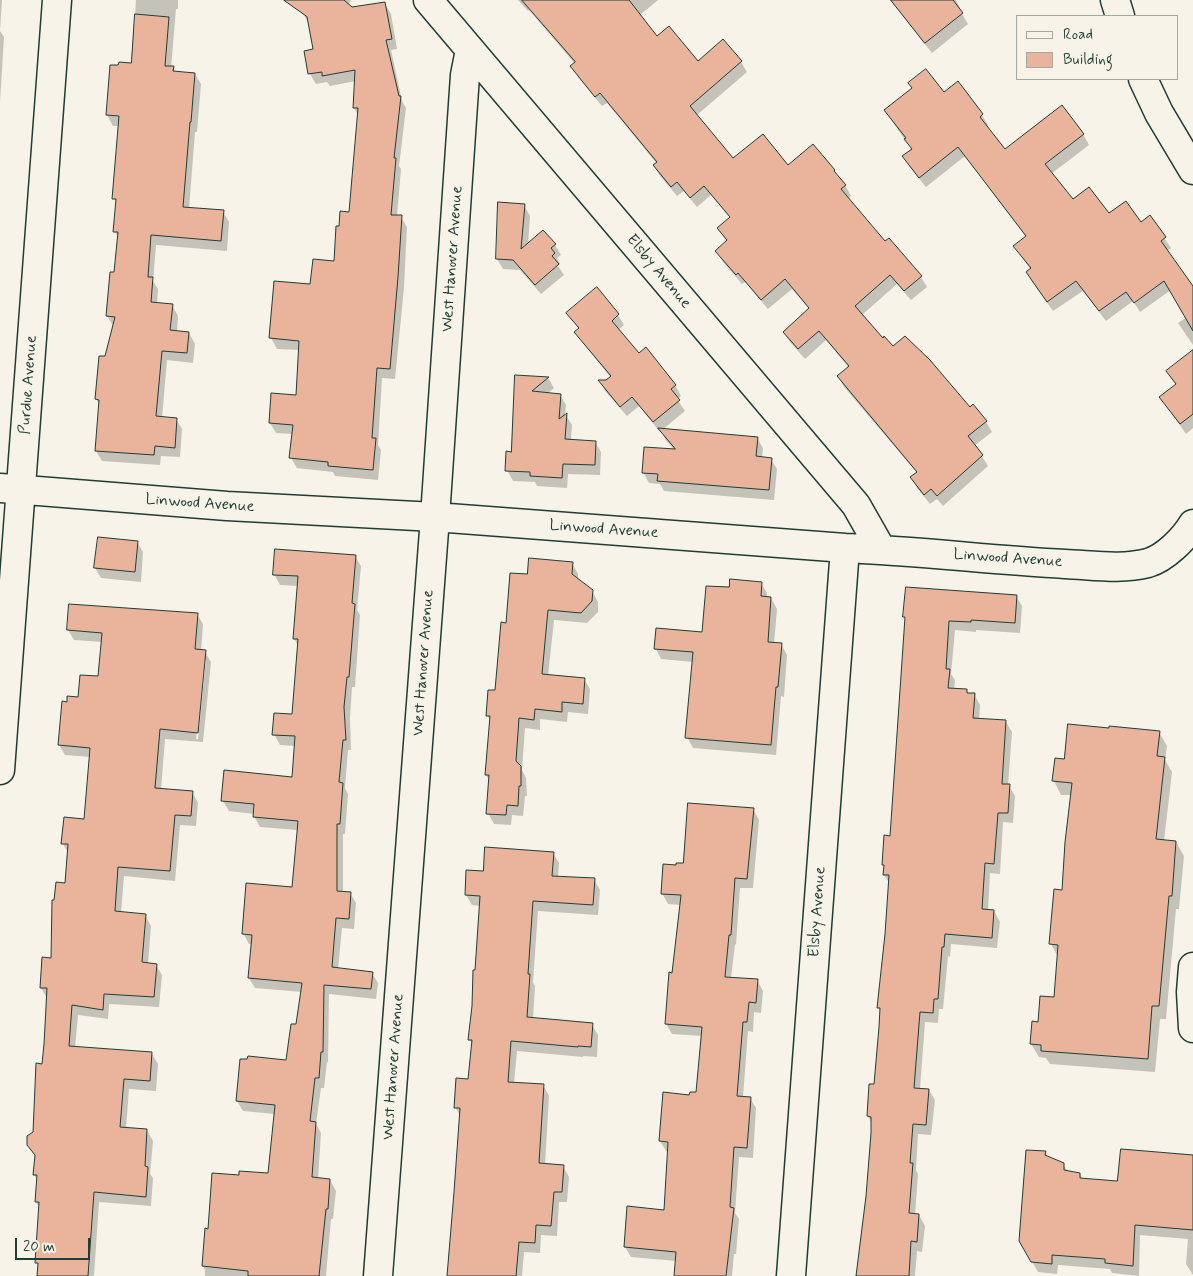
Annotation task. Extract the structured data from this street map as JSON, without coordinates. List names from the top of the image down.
{
  "streets": {
    "street": [
      "West Hanover Avenue",
      "Elsby Avenue",
      "Purdue Avenue",
      "Linwood Avenue"
    ]
  },
  "crossings": [
    ["West Hanover Avenue", "Elsby Avenue"],
    ["West Hanover Avenue", "Linwood Avenue"],
    ["Elsby Avenue", "Linwood Avenue"],
    ["Purdue Avenue", "Linwood Avenue"]
  ],
  "legend": ["Road", "Building"],
  "scale_bar": "20 m"
}
